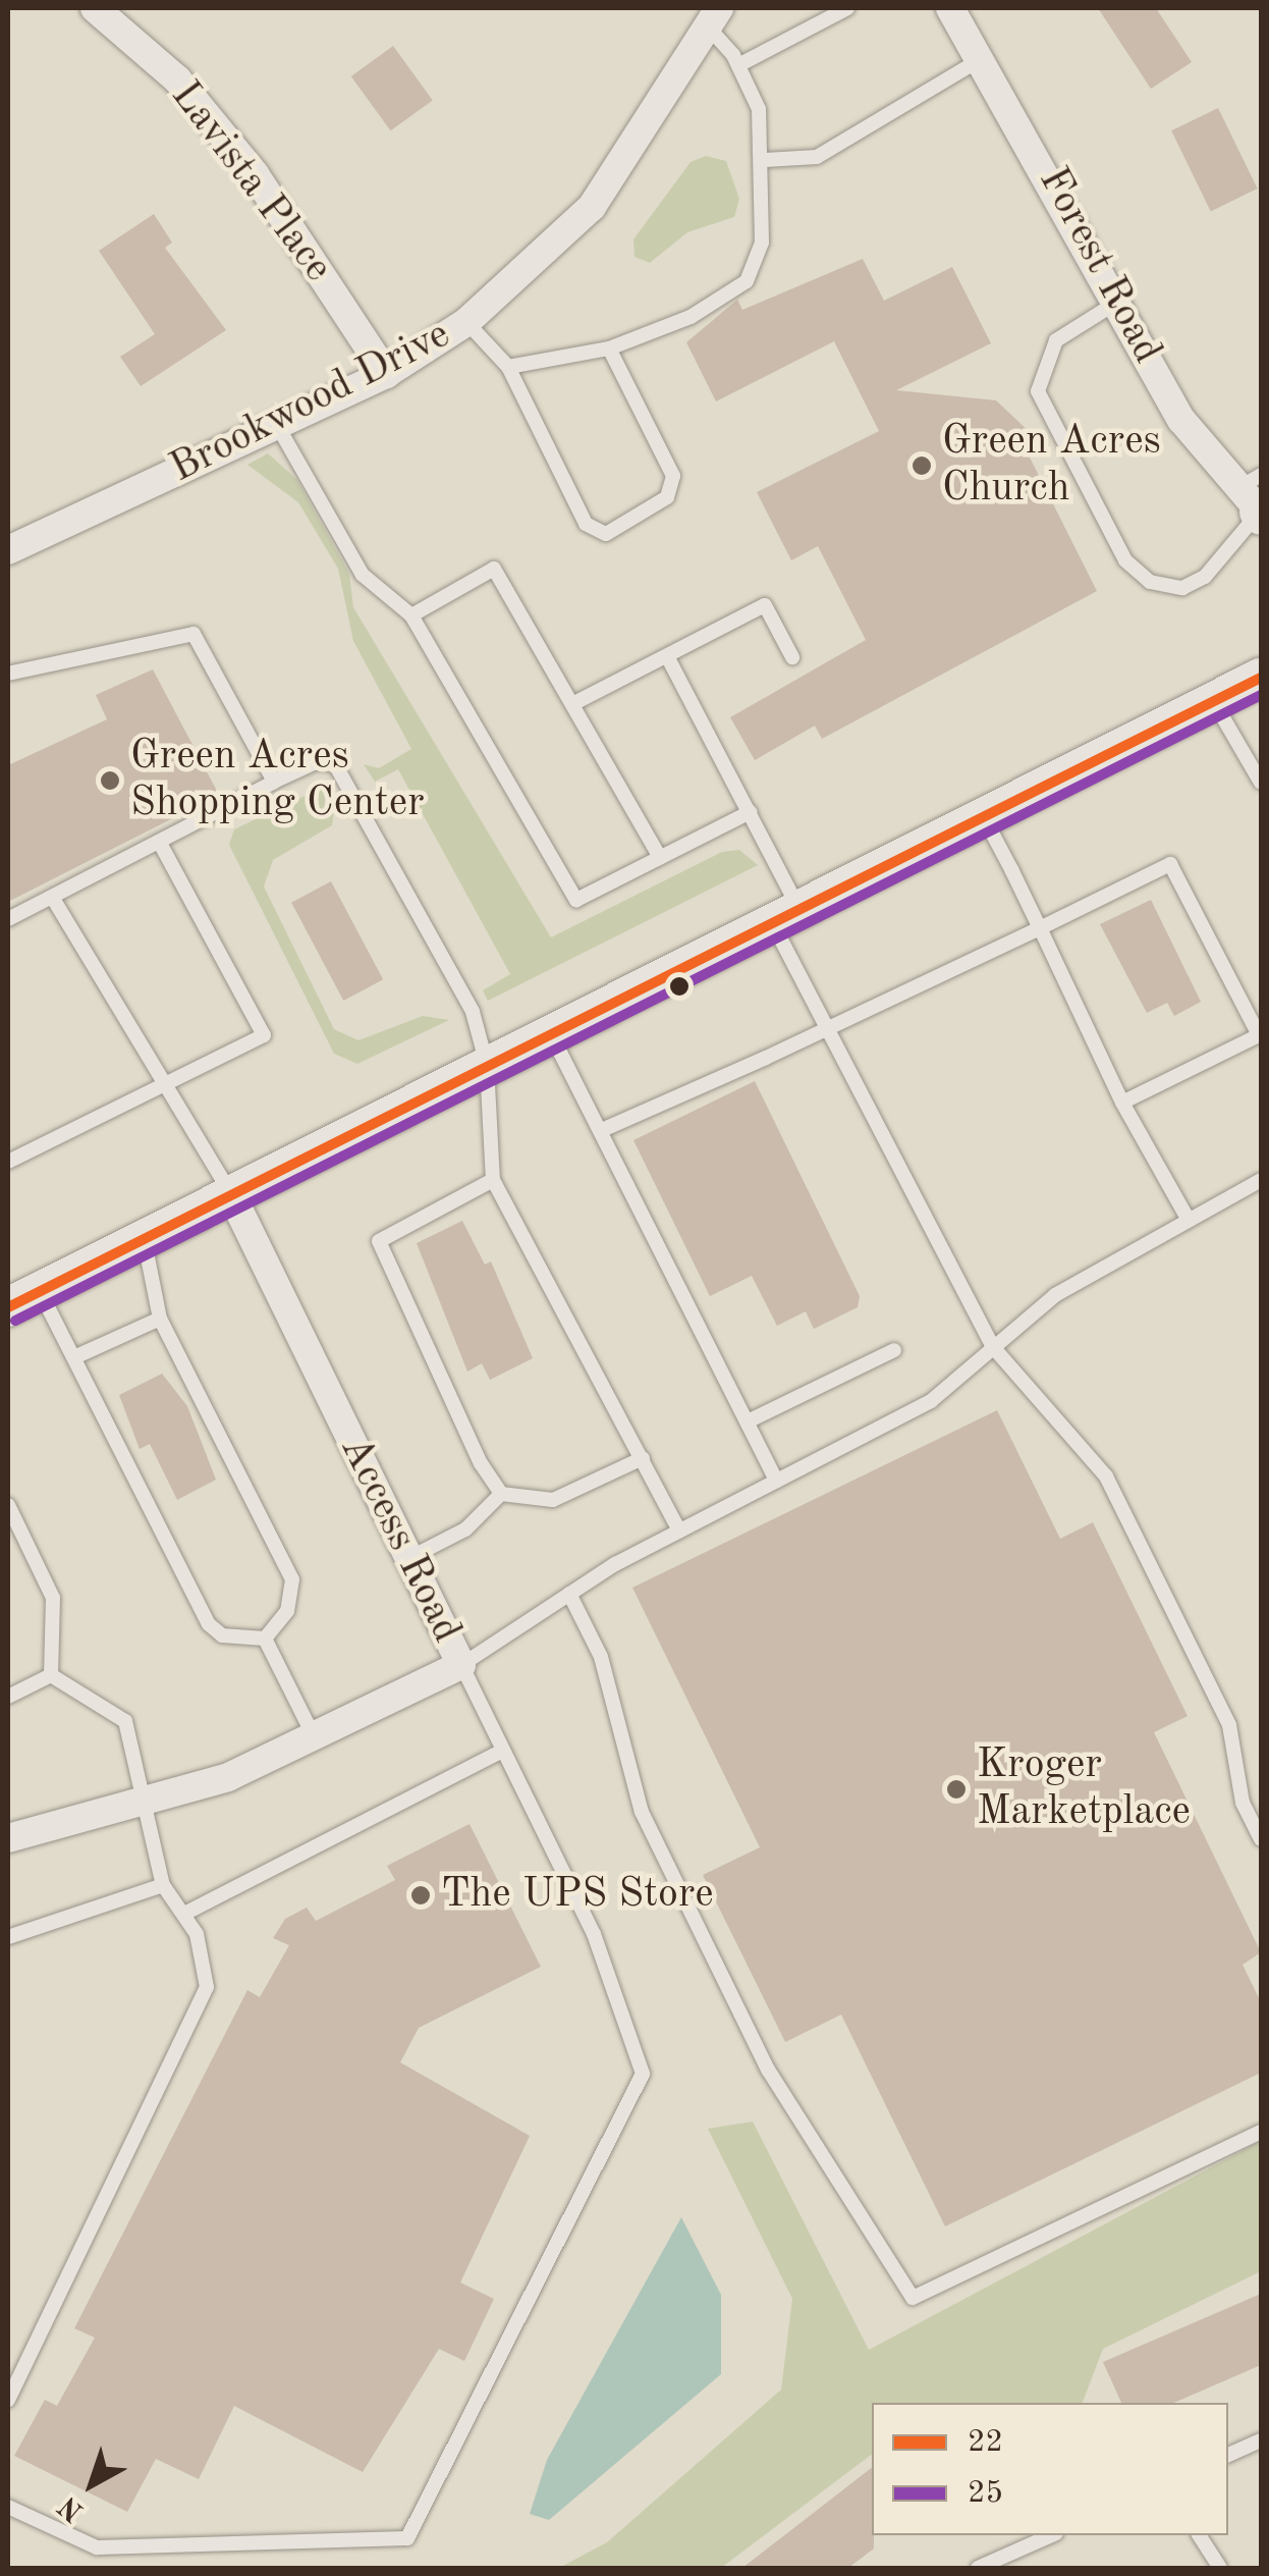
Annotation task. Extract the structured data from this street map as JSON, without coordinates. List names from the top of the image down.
{
  "streets": {
    "street": [
      "Lavista Place",
      "Forest Road",
      "Brookwood Drive",
      "Access Road"
    ]
  },
  "crossings": [
    ["Lavista Place", "Brookwood Drive"]
  ],
  "places": [
    "Green Acres Church",
    "Green Acres Shopping Center",
    "Kroger Marketplace",
    "The UPS Store"
  ],
  "lines": ["transit line 22", "transit line 25"],
  "legend": ["22", "25"],
  "north": "bottom left"
}
